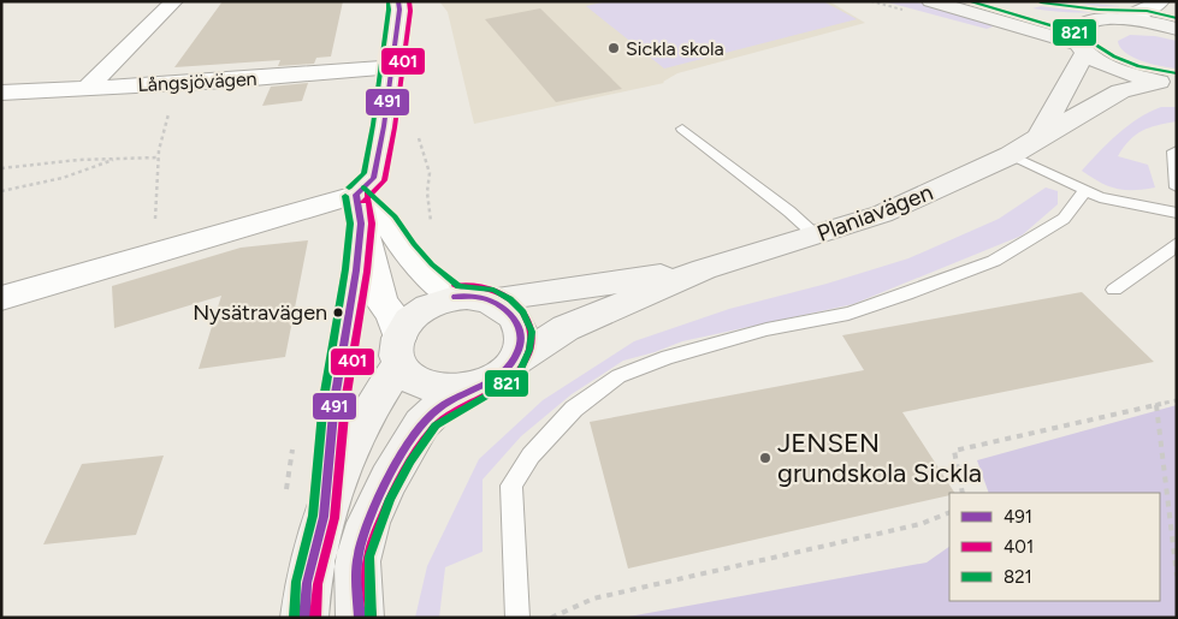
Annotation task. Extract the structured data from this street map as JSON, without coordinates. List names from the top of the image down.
{
  "streets": {
    "main road": ["Planiavägen"],
    "street": ["Långsjövägen"]
  },
  "places": ["Sickla skola", "Nysätravägen", "JENSEN grundskola Sickla"],
  "lines": ["transit line 491", "transit line 401", "transit line 821"],
  "legend": ["491", "401", "821"]
}
